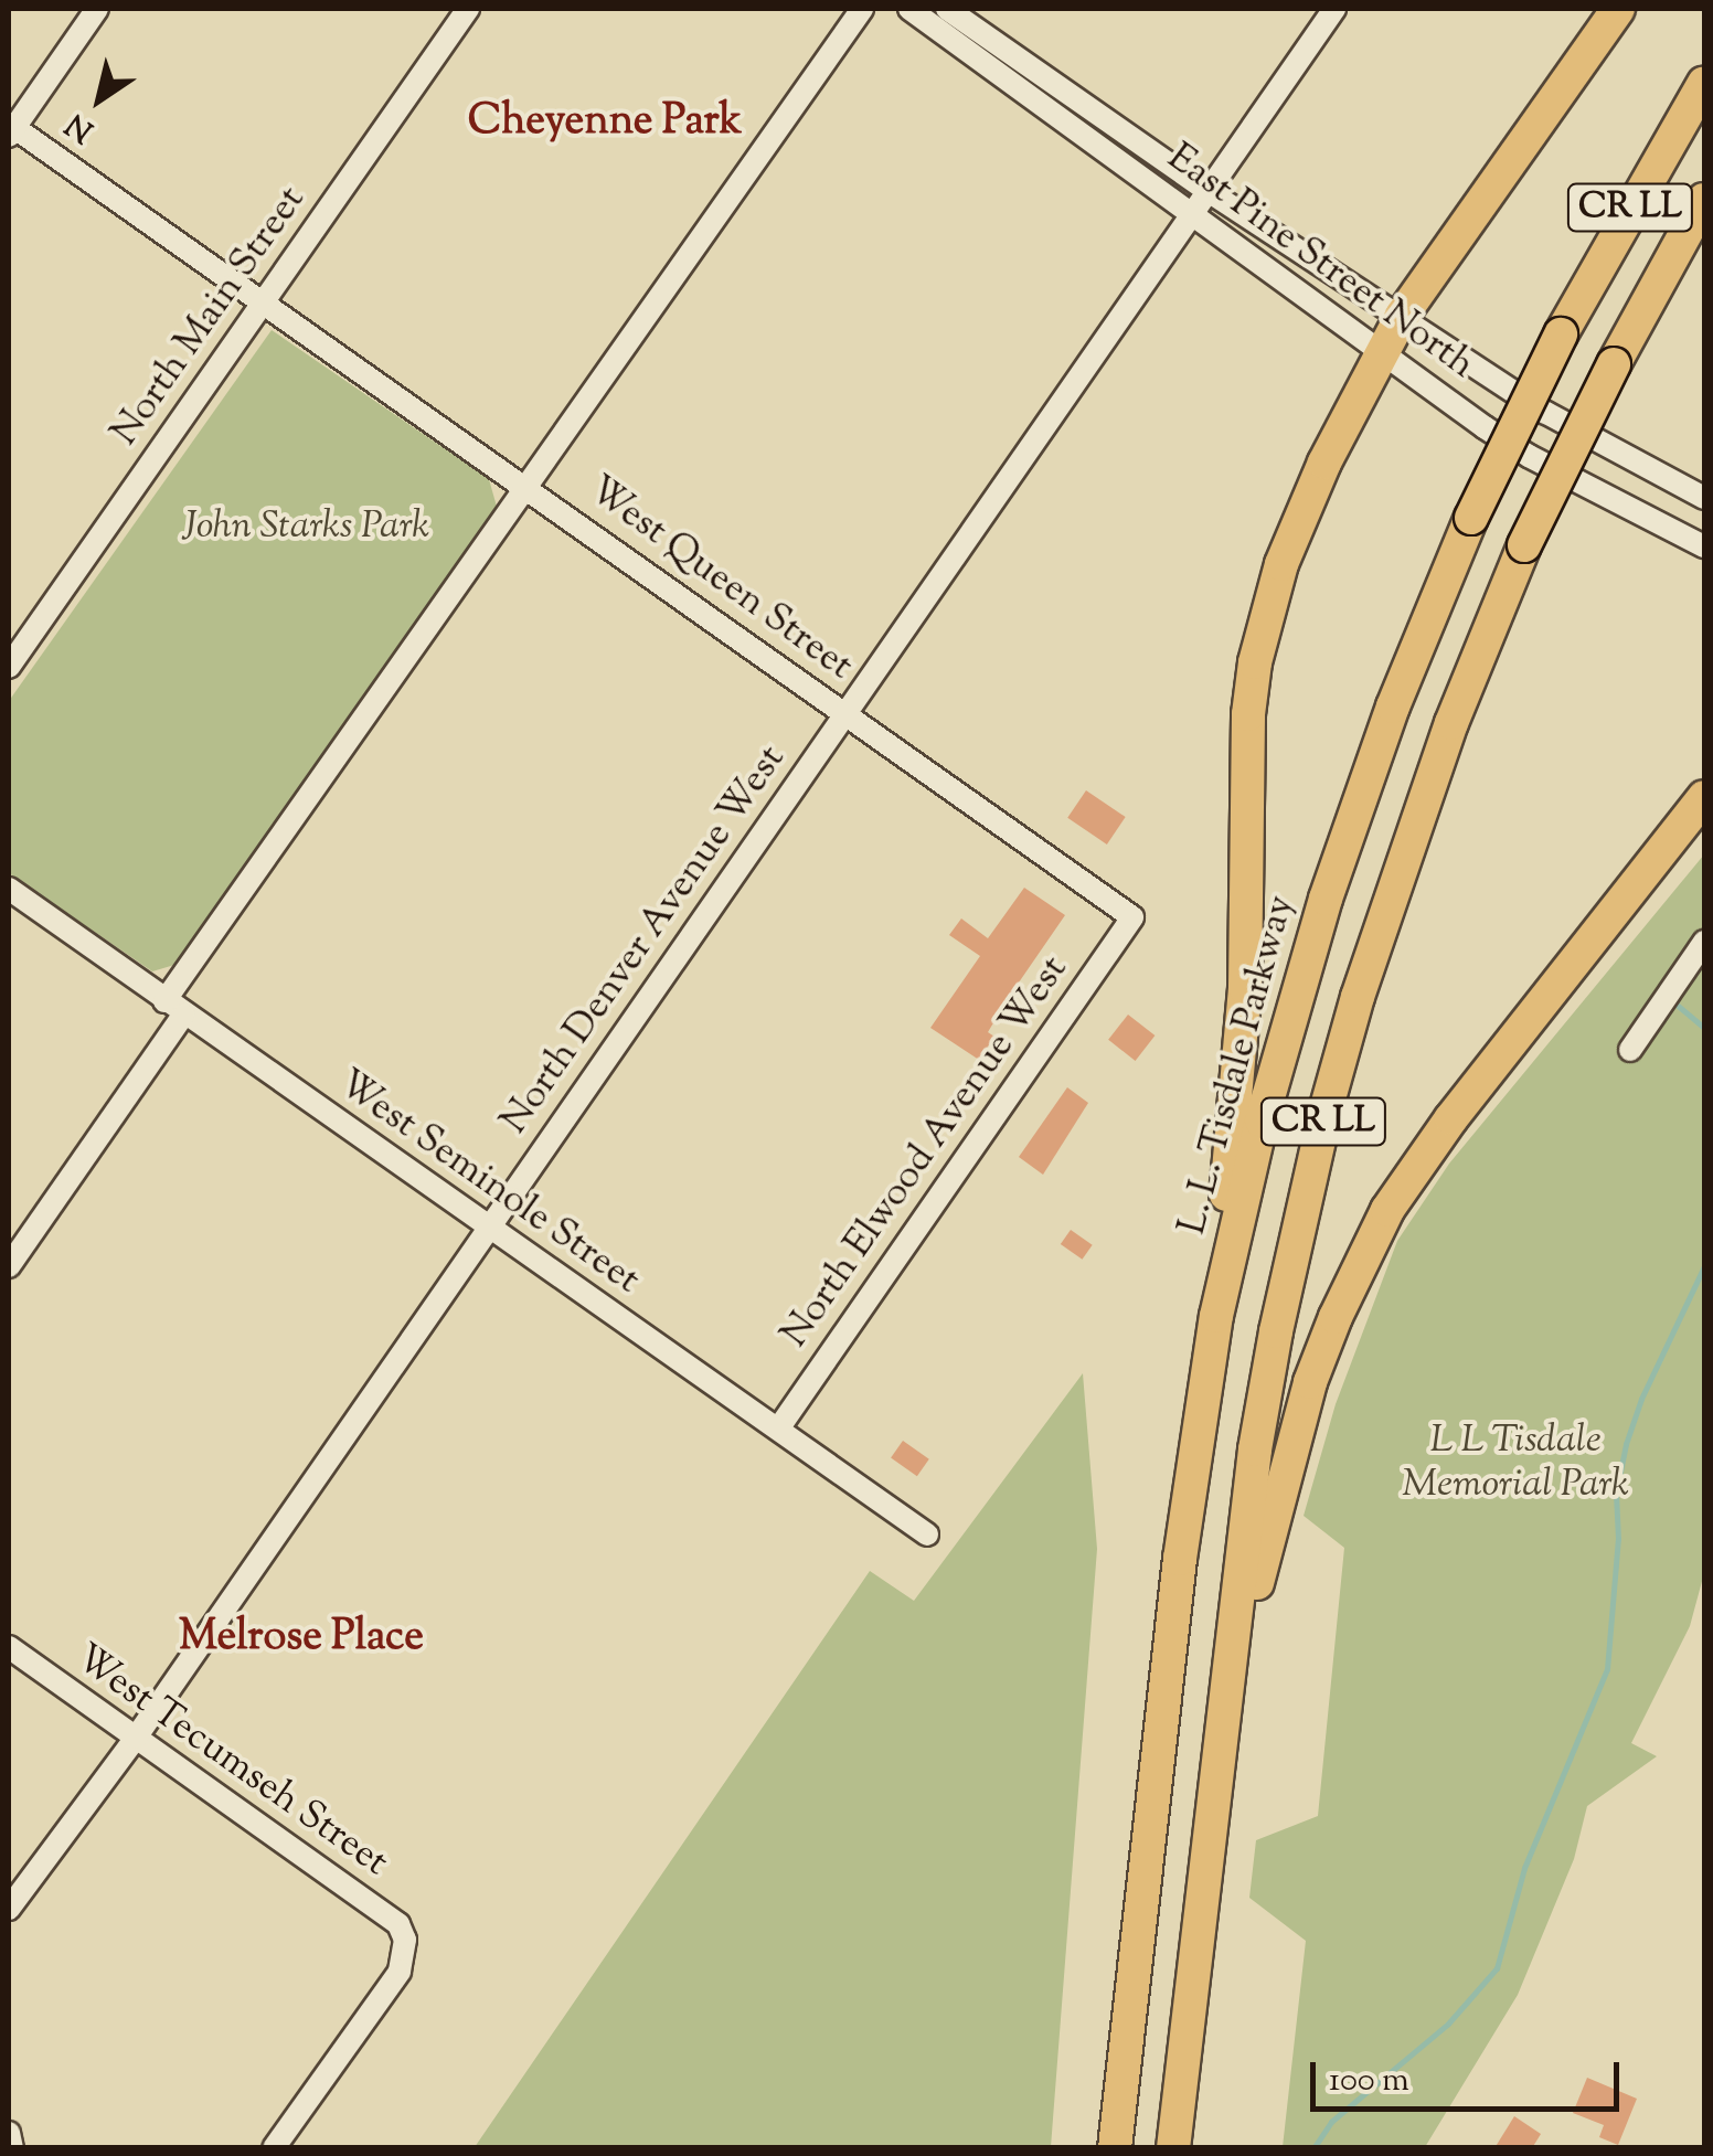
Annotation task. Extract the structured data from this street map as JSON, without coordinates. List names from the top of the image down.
{
  "streets": {
    "highway": ["CR LL", "L. L. Tisdale Parkway"],
    "street": [
      "East Pine Street North",
      "North Main Street",
      "West Queen Street",
      "North Denver Avenue West",
      "North Elwood Avenue West",
      "West Seminole Street",
      "West Tecumseh Street"
    ]
  },
  "crossings": [
    ["East Pine Street North", "North Denver Avenue West"],
    ["North Main Street", "West Queen Street"],
    ["West Queen Street", "North Denver Avenue West"],
    ["West Queen Street", "North Elwood Avenue West"],
    ["North Denver Avenue West", "West Seminole Street"],
    ["North Denver Avenue West", "West Tecumseh Street"],
    ["North Elwood Avenue West", "West Seminole Street"]
  ],
  "districts": ["Cheyenne Park", "Melrose Place"],
  "parks": ["John Starks Park", "L L Tisdale Memorial Park"],
  "scale_bar": "100 m",
  "north": "bottom left"
}
